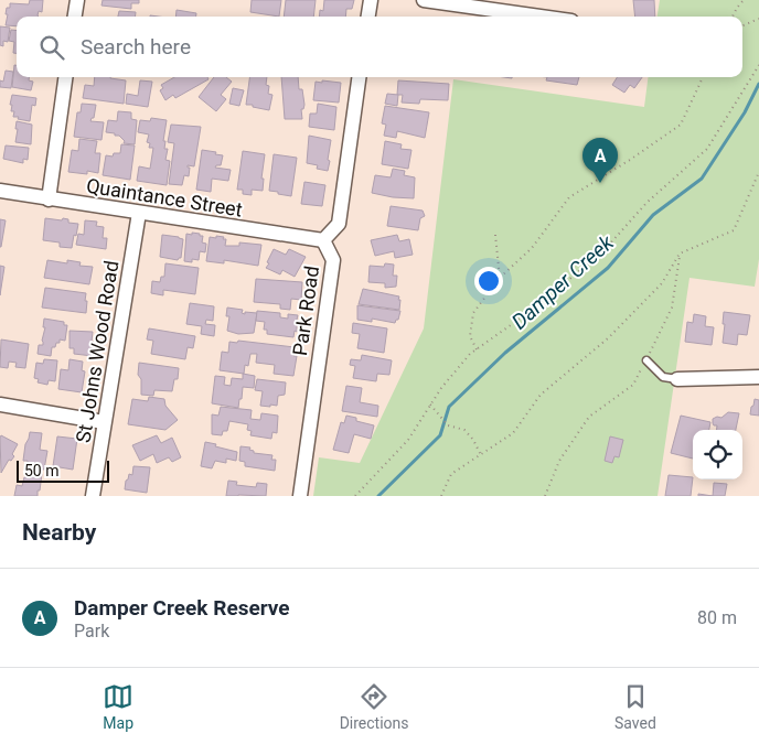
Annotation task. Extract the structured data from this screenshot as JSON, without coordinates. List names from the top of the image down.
{
  "streets": {
    "street": ["Quaintance Street", "Park Road", "St Johns Wood Road"]
  },
  "crossings": [
    ["Quaintance Street", "Park Road"],
    ["Quaintance Street", "St Johns Wood Road"]
  ],
  "water": ["Damper Creek"],
  "scale_bar": "50 m",
  "page": {
    "search": "Search here",
    "pins": "A",
    "scale": "50 m",
    "heading": "Nearby",
    "list": [
      {
        "mark": "A",
        "name": "Damper Creek Reserve",
        "note": "Park",
        "value": "80 m"
      }
    ],
    "nav": ["Map", "Directions", "Saved"]
  }
}
